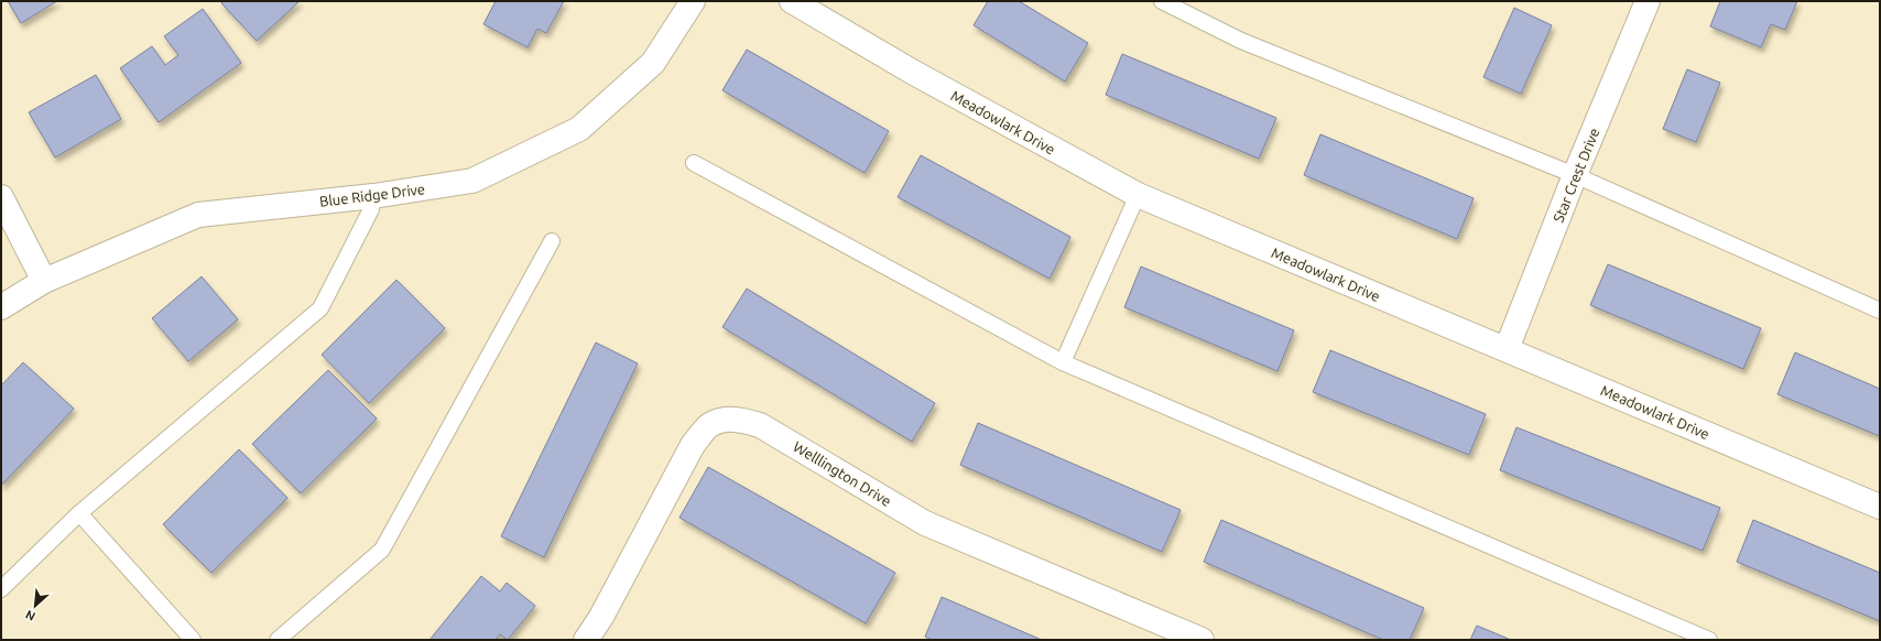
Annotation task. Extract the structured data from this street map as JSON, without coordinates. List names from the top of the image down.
{
  "streets": {
    "street": [
      "Meadowlark Drive",
      "Star Crest Drive",
      "Blue Ridge Drive",
      "Welllington Drive"
    ]
  },
  "crossings": [
    ["Meadowlark Drive", "Star Crest Drive"]
  ],
  "north": "bottom left"
}
